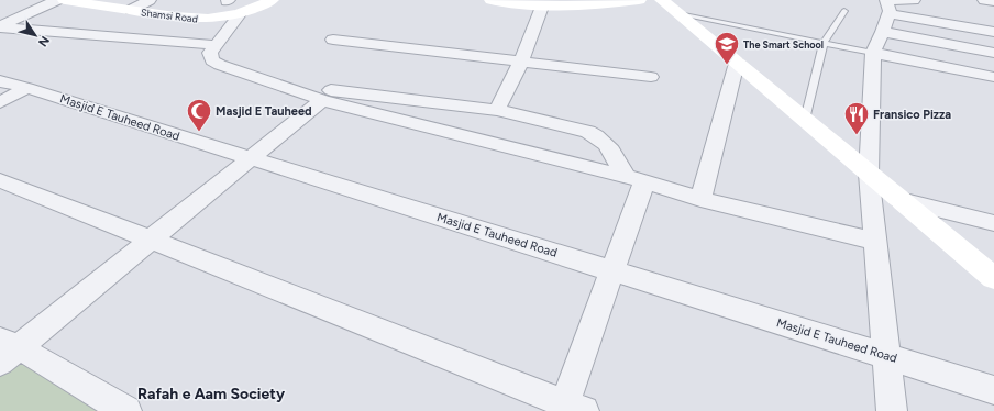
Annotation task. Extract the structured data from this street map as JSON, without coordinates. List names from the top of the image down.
{
  "streets": {
    "street": ["Shamsi Road", "Masjid E Tauheed Road"]
  },
  "districts": ["Rafah e Aam Society"],
  "places": {
    "school or university": ["The Smart School"],
    "mosque": ["Masjid E Tauheed"],
    "restaurant": ["Fransico Pizza"]
  },
  "north": "bottom right"
}
